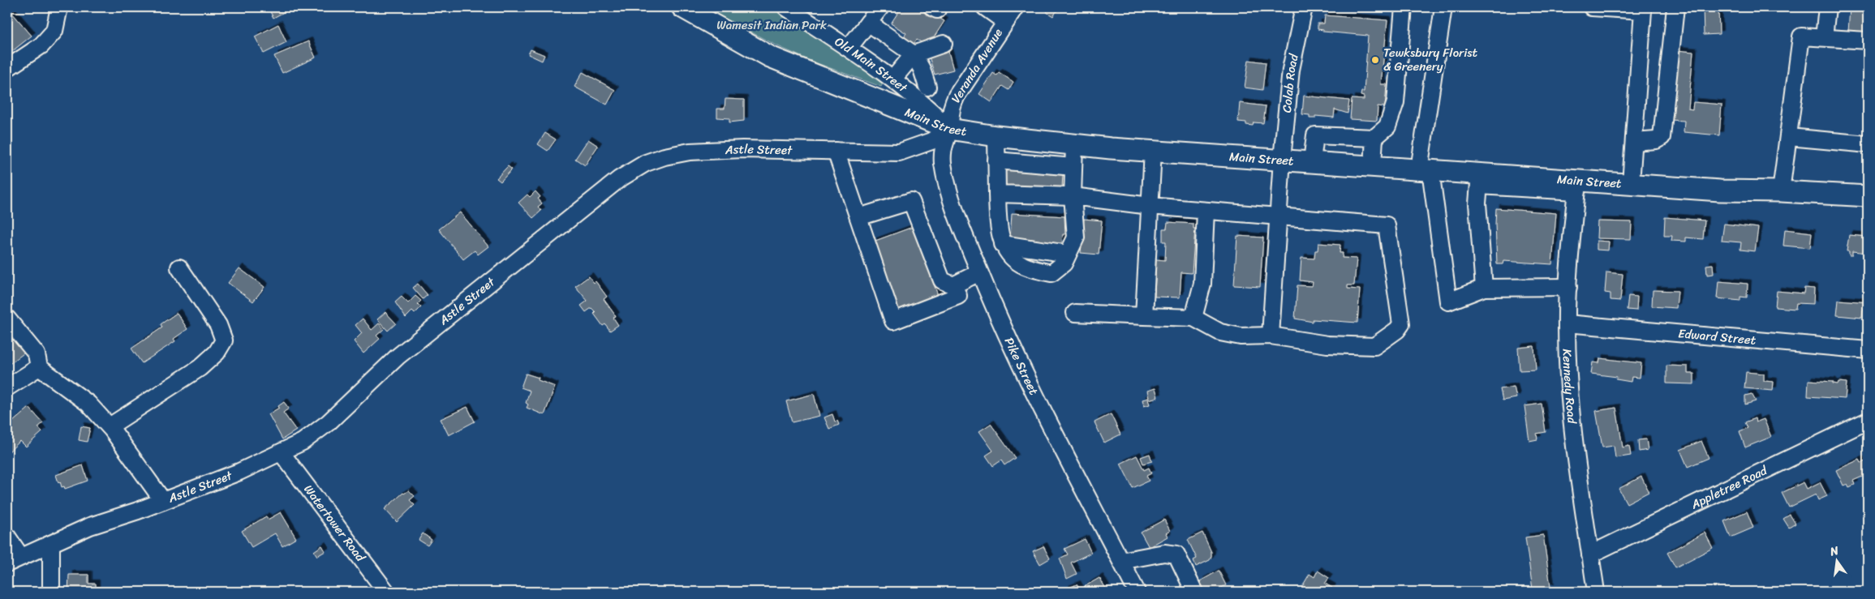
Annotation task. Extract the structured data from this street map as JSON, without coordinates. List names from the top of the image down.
{
  "streets": {
    "main road": ["Main Street"],
    "street": [
      "Old Main Street",
      "Veranda Avenue",
      "Colab Road",
      "Astle Street",
      "Edward Street",
      "Pike Street",
      "Kennedy Road",
      "Appletree Road",
      "Watertower Road"
    ]
  },
  "crossings": [
    ["Old Main Street", "Veranda Avenue"],
    ["Old Main Street", "Main Street"],
    ["Old Main Street", "Astle Street"],
    ["Old Main Street", "Pike Street"],
    ["Veranda Avenue", "Main Street"],
    ["Veranda Avenue", "Astle Street"],
    ["Veranda Avenue", "Pike Street"],
    ["Colab Road", "Main Street"],
    ["Main Street", "Astle Street"],
    ["Main Street", "Pike Street"],
    ["Main Street", "Kennedy Road"],
    ["Astle Street", "Pike Street"],
    ["Astle Street", "Watertower Road"],
    ["Edward Street", "Kennedy Road"],
    ["Kennedy Road", "Appletree Road"]
  ],
  "parks": ["Wamesit Indian Park"],
  "places": ["Tewksbury Florist & Greenery"],
  "north": "top"
}
